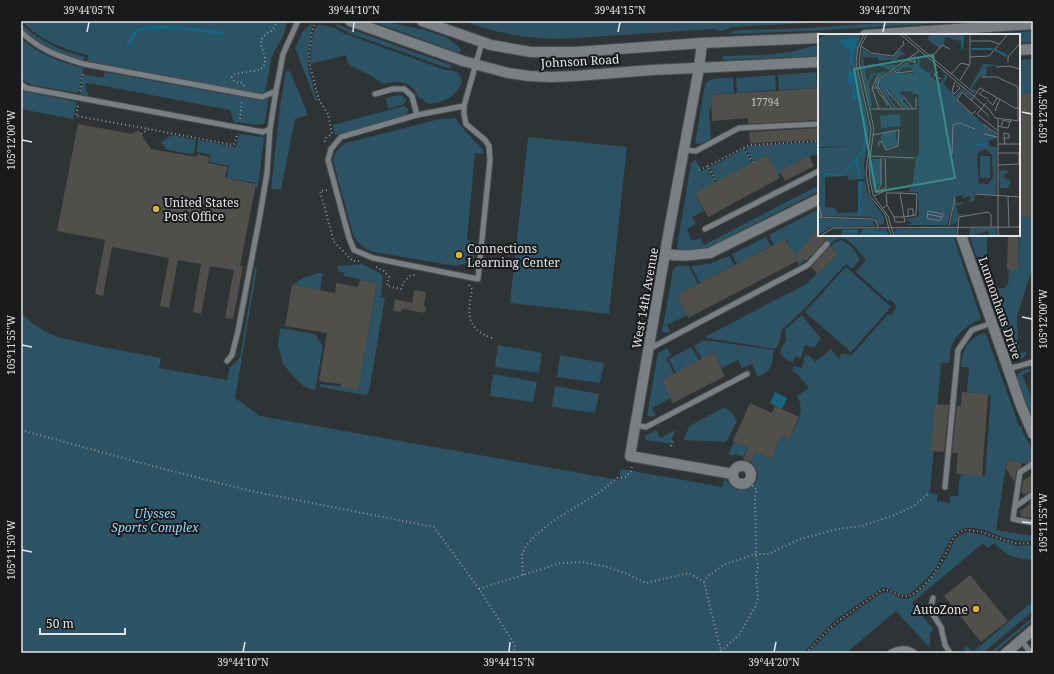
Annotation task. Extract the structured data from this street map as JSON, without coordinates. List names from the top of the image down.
{
  "streets": {
    "main road": ["Johnson Road", "West 14th Avenue", "Lunnonhaus Drive"]
  },
  "crossings": [
    ["Johnson Road", "West 14th Avenue"]
  ],
  "parks": ["Ulysses Sports Complex"],
  "places": ["United States Post Office", "Connections Learning Center", "AutoZone"],
  "house_numbers": ["17794"],
  "scale_bar": "50 m",
  "coordinates": [
    "39°44'05\"N",
    "39°44'10\"N",
    "39°44'15\"N",
    "39°44'20\"N",
    "105°12'05\"W",
    "105°12'00\"W",
    "105°11'55\"W",
    "105°11'50\"W"
  ]
}
